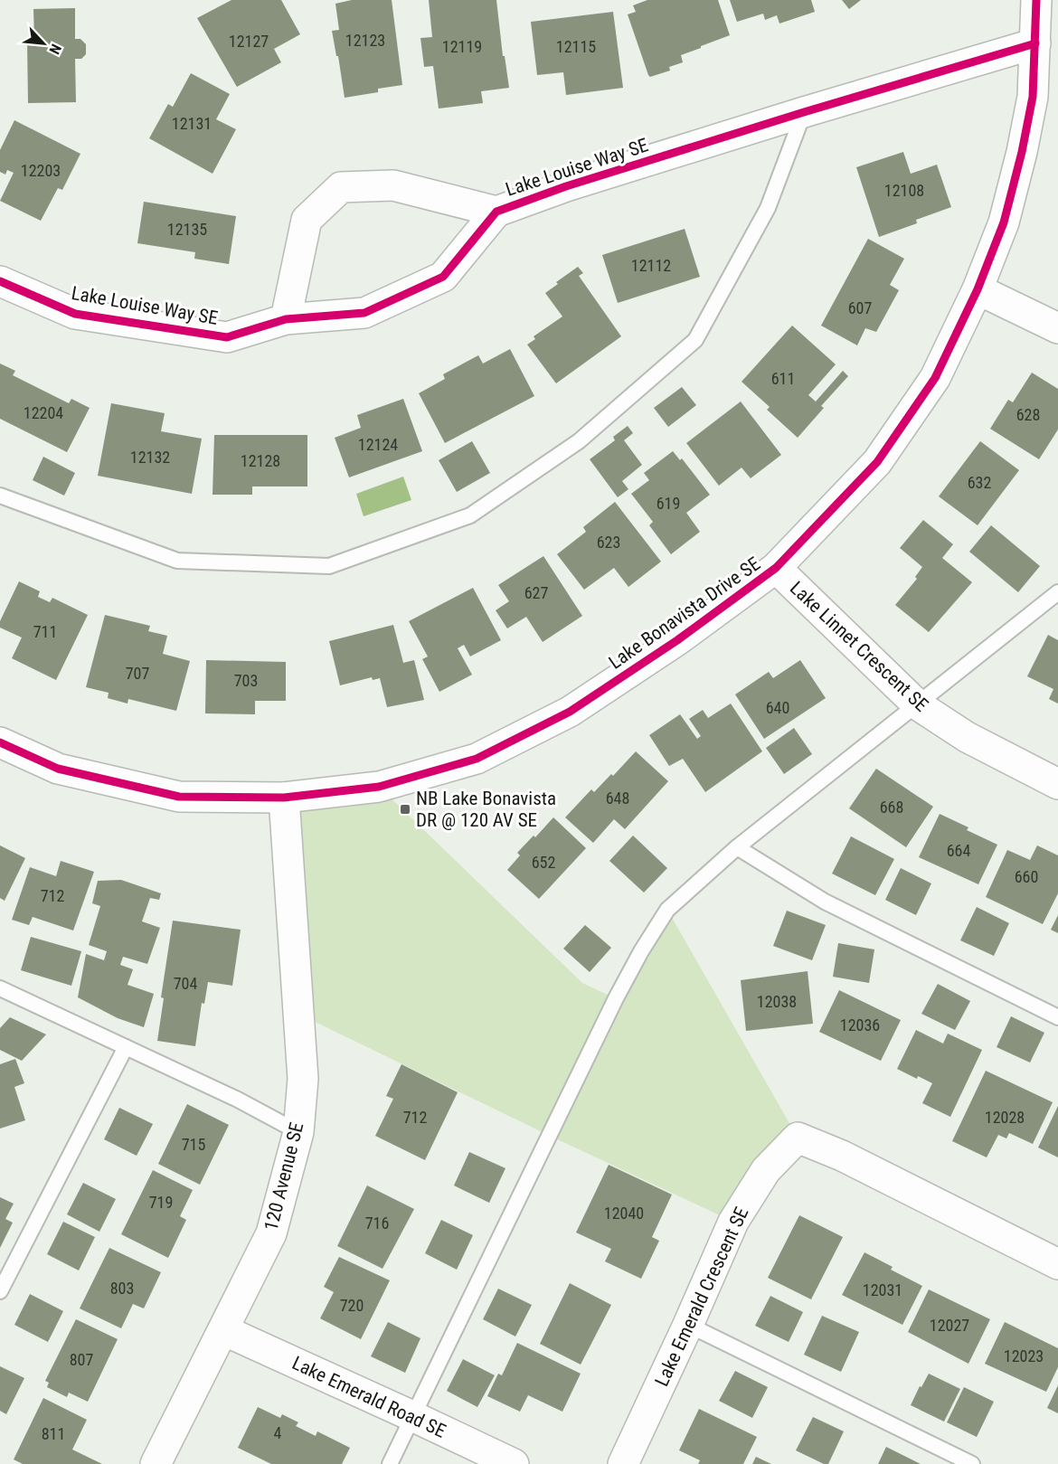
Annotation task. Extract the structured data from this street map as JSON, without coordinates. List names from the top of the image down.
{
  "streets": {
    "street": [
      "Lake Louise Way SE",
      "Lake Bonavista Drive SE",
      "Lake Linnet Crescent SE",
      "120 Avenue SE",
      "Lake Emerald Crescent SE",
      "Lake Emerald Road SE"
    ]
  },
  "crossings": [
    ["Lake Louise Way SE", "Lake Bonavista Drive SE"],
    ["Lake Bonavista Drive SE", "Lake Linnet Crescent SE"],
    ["Lake Bonavista Drive SE", "120 Avenue SE"],
    ["120 Avenue SE", "Lake Emerald Road SE"]
  ],
  "places": {
    "transit": ["NB Lake Bonavista DR @ 120 AV SE"]
  },
  "house_numbers": [
    "12123",
    "12127",
    "12119",
    "12115",
    "12131",
    "12203",
    "12108",
    "12135",
    "12112",
    "607",
    "611",
    "12204",
    "628",
    "12124",
    "12132",
    "12128",
    "632",
    "619",
    "623",
    "627",
    "711",
    "707",
    "703",
    "640",
    "648",
    "668",
    "664",
    "652",
    "660",
    "712",
    "704",
    "12038",
    "12036",
    "712",
    "12028",
    "715",
    "719",
    "12040",
    "716",
    "803",
    "12031",
    "720",
    "12027",
    "12023",
    "807",
    "4",
    "811"
  ],
  "north": "bottom right"
}
